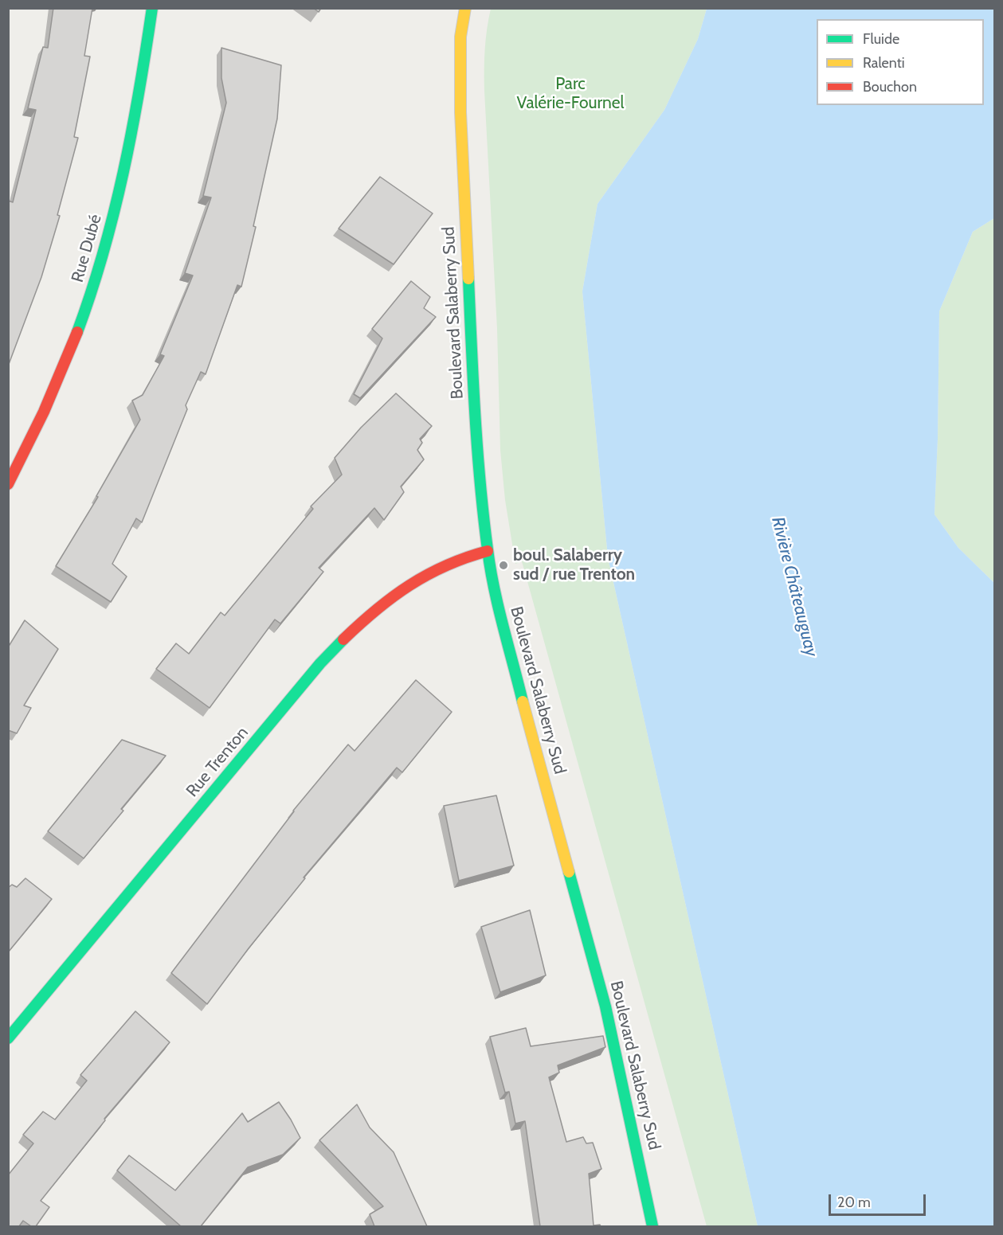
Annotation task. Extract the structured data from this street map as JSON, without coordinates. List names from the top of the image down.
{
  "streets": {
    "street": ["Rue Dubé", "Boulevard Salaberry Sud", "Rue Trenton"]
  },
  "crossings": [
    ["Boulevard Salaberry Sud", "Rue Trenton"]
  ],
  "water": ["Rivière Châteauguay"],
  "parks": ["Parc Valérie-Fournel"],
  "places": ["boul. Salaberry sud / rue Trenton"],
  "legend": ["Fluide", "Ralenti", "Bouchon"],
  "scale_bar": "20 m"
}
